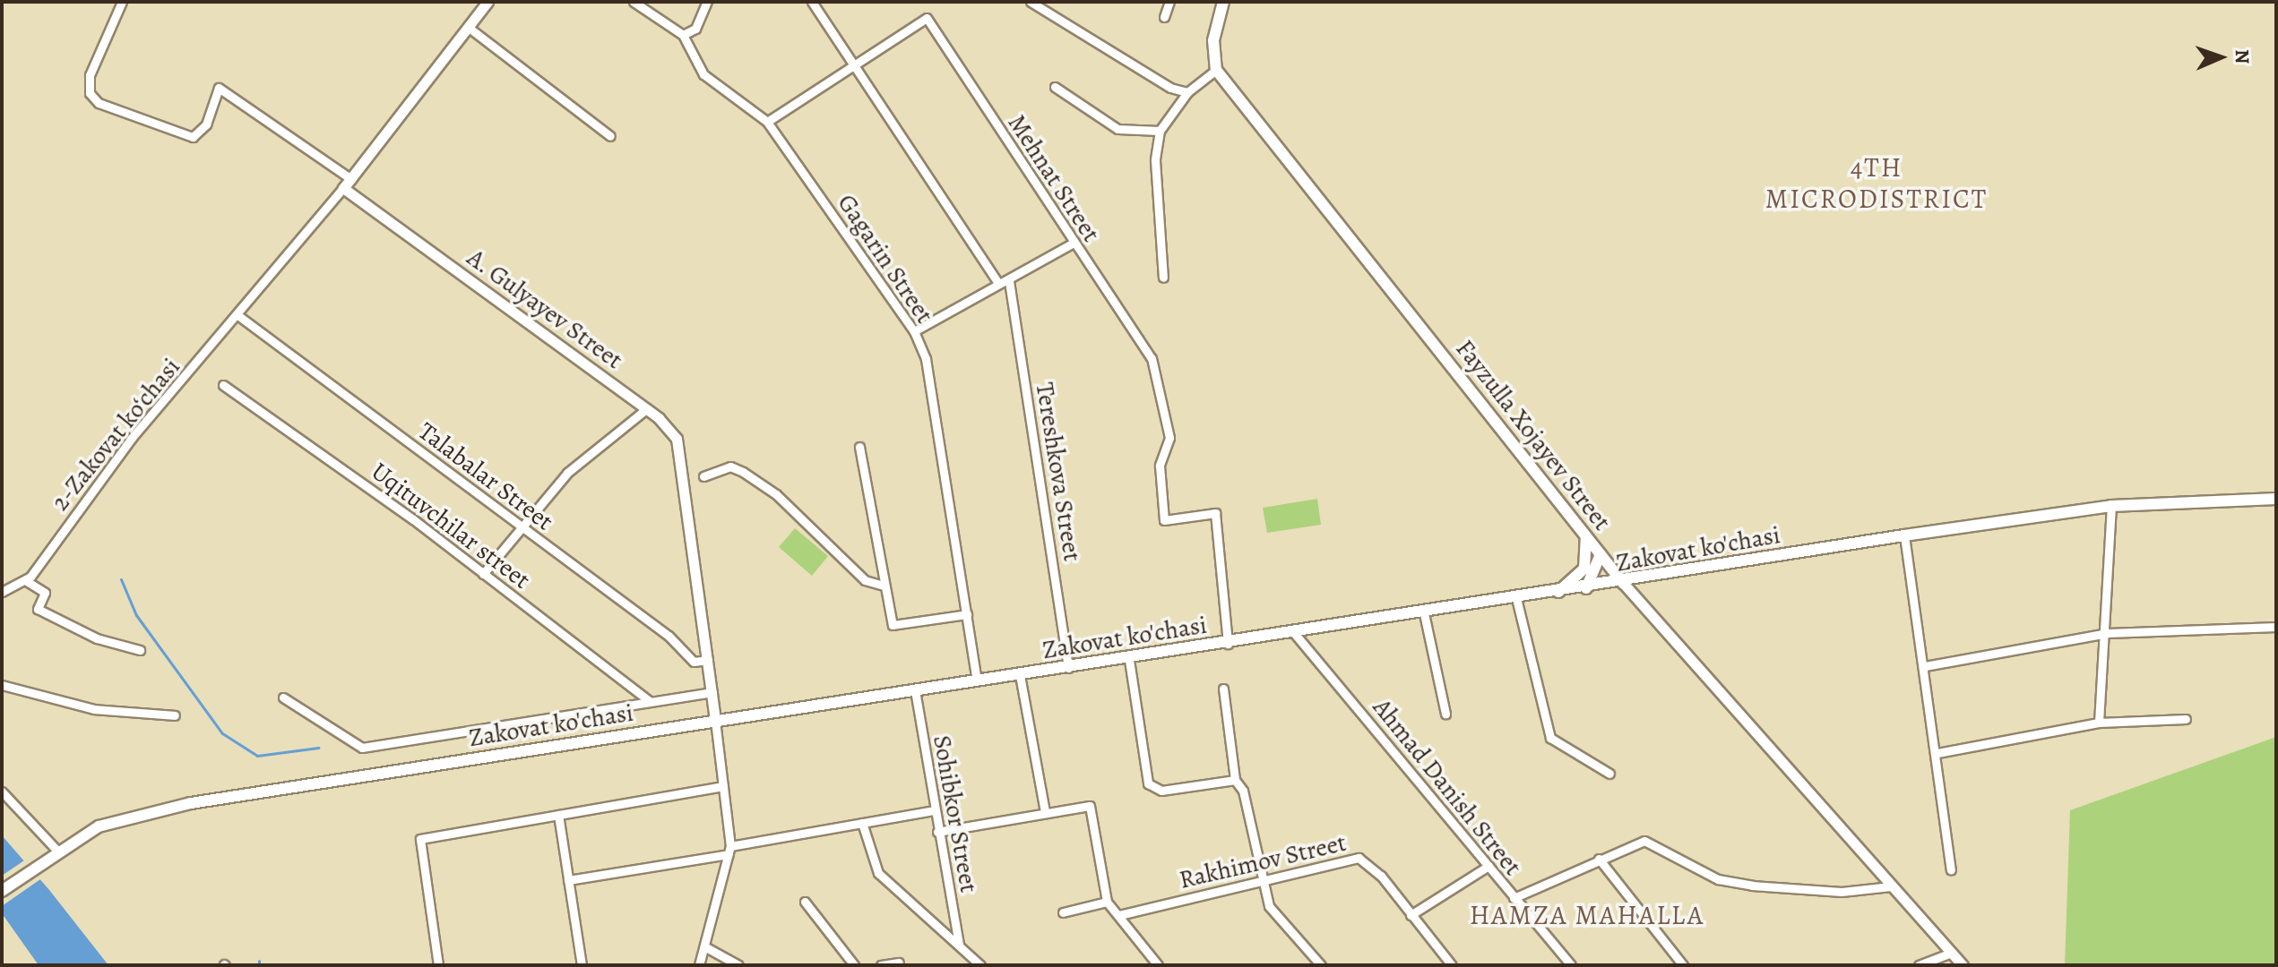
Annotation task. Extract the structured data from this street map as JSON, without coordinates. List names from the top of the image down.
{
  "streets": {
    "main road": ["Fayzulla Xojayev Street", "Zakovat ko'chasi"],
    "street": [
      "Mehnat Street",
      "Gagarin Street",
      "A. Gulyayev Street",
      "2-Zakovat ko‘chasi",
      "Tereshkova Street",
      "Talabalar Street",
      "Uqituvchilar street",
      "Ahmad Danish Street",
      "Sohibkor Street",
      "Rakhimov Street"
    ]
  },
  "crossings": [
    ["Mehnat Street", "Zakovat ko'chasi"],
    ["Gagarin Street", "Zakovat ko'chasi"],
    ["A. Gulyayev Street", "2-Zakovat ko‘chasi"],
    ["A. Gulyayev Street", "Talabalar Street"],
    ["A. Gulyayev Street", "Zakovat ko'chasi"],
    ["2-Zakovat ko‘chasi", "Talabalar Street"],
    ["Fayzulla Xojayev Street", "Zakovat ko'chasi"],
    ["Tereshkova Street", "Zakovat ko'chasi"],
    ["Zakovat ko'chasi", "Ahmad Danish Street"],
    ["Zakovat ko'chasi", "Sohibkor Street"]
  ],
  "districts": ["4TH MICRODISTRICT", "HAMZA MAHALLA"],
  "north": "right"
}
